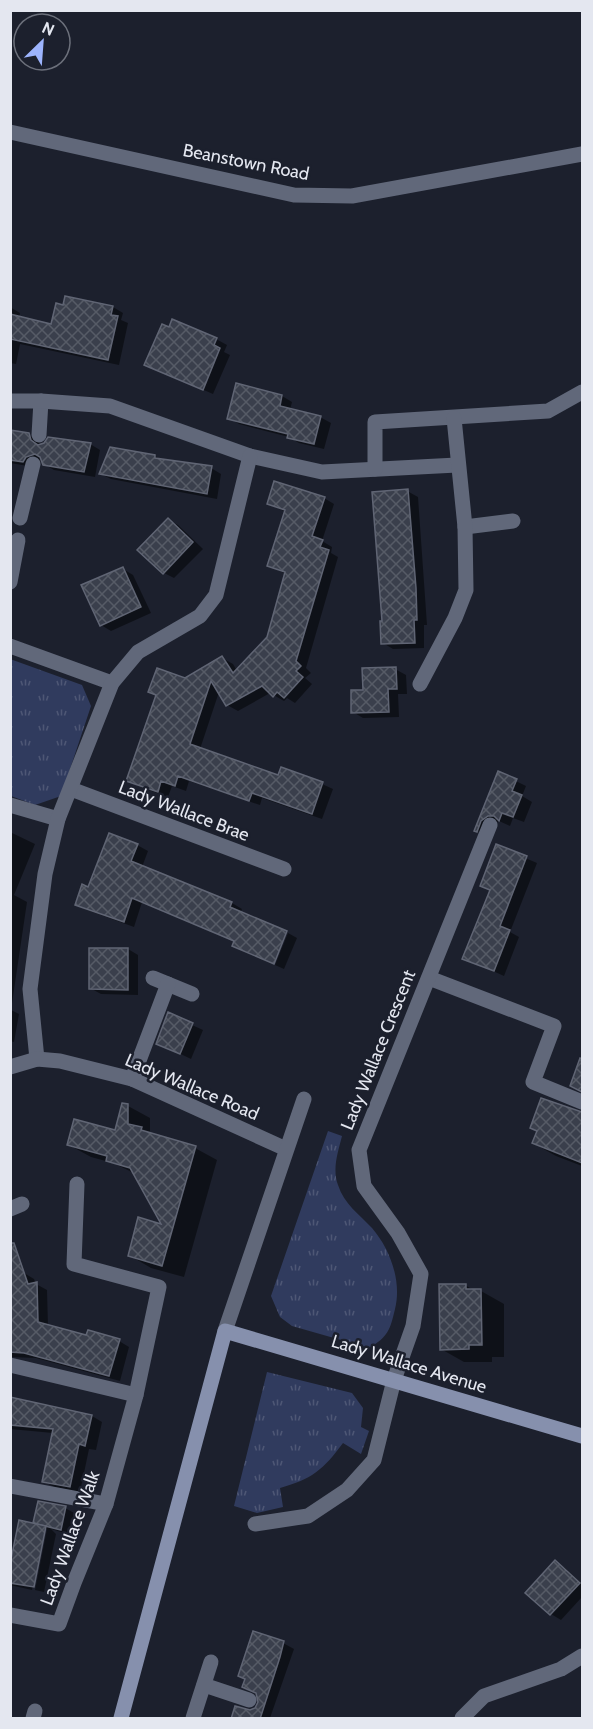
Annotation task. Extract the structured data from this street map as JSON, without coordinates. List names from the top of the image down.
{
  "streets": {
    "main road": ["Lady Wallace Avenue"],
    "street": [
      "Beanstown Road",
      "Lady Wallace Brae",
      "Lady Wallace Crescent",
      "Lady Wallace Road",
      "Lady Wallace Walk"
    ]
  },
  "crossings": [
    ["Lady Wallace Crescent", "Lady Wallace Avenue"]
  ],
  "north": "top right"
}
